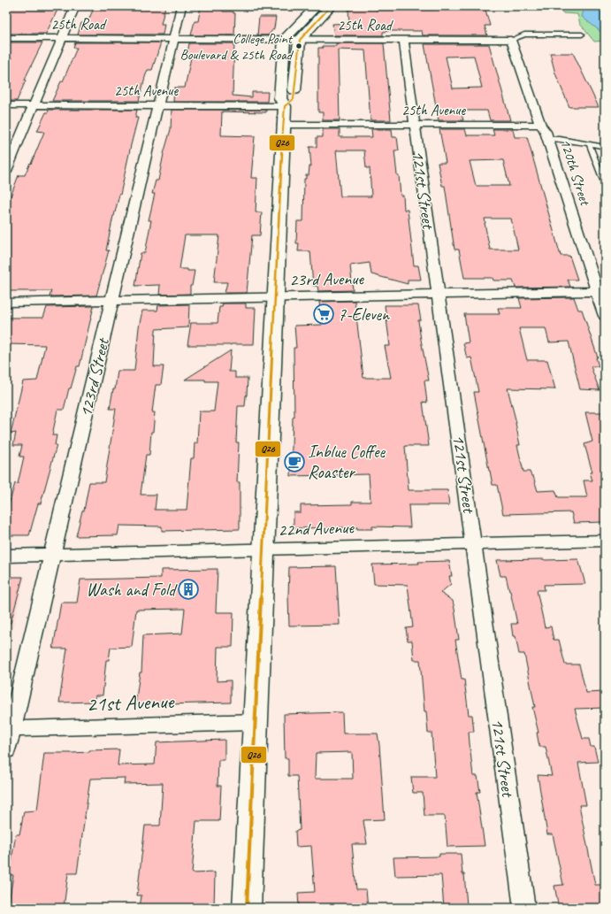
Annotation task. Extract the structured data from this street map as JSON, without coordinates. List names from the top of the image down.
{
  "streets": {
    "street": [
      "25th Road",
      "25th Avenue",
      "120th Street",
      "121st Street",
      "23rd Avenue",
      "123rd Street",
      "22nd Avenue",
      "21st Avenue"
    ]
  },
  "crossings": [
    ["25th Road", "120th Street"],
    ["25th Road", "121st Street"],
    ["25th Road", "123rd Street"],
    ["25th Avenue", "120th Street"],
    ["25th Avenue", "121st Street"],
    ["25th Avenue", "123rd Street"],
    ["120th Street", "23rd Avenue"],
    ["121st Street", "23rd Avenue"],
    ["121st Street", "22nd Avenue"],
    ["23rd Avenue", "123rd Street"],
    ["123rd Street", "22nd Avenue"],
    ["123rd Street", "21st Avenue"]
  ],
  "places": {
    "other": ["College Point Boulevard & 25th Road"],
    "supermarket": ["7-Eleven"],
    "cafe": ["Inblue Coffee Roaster"],
    "building": ["Wash and Fold"]
  },
  "lines": ["transit line Q26"]
}
